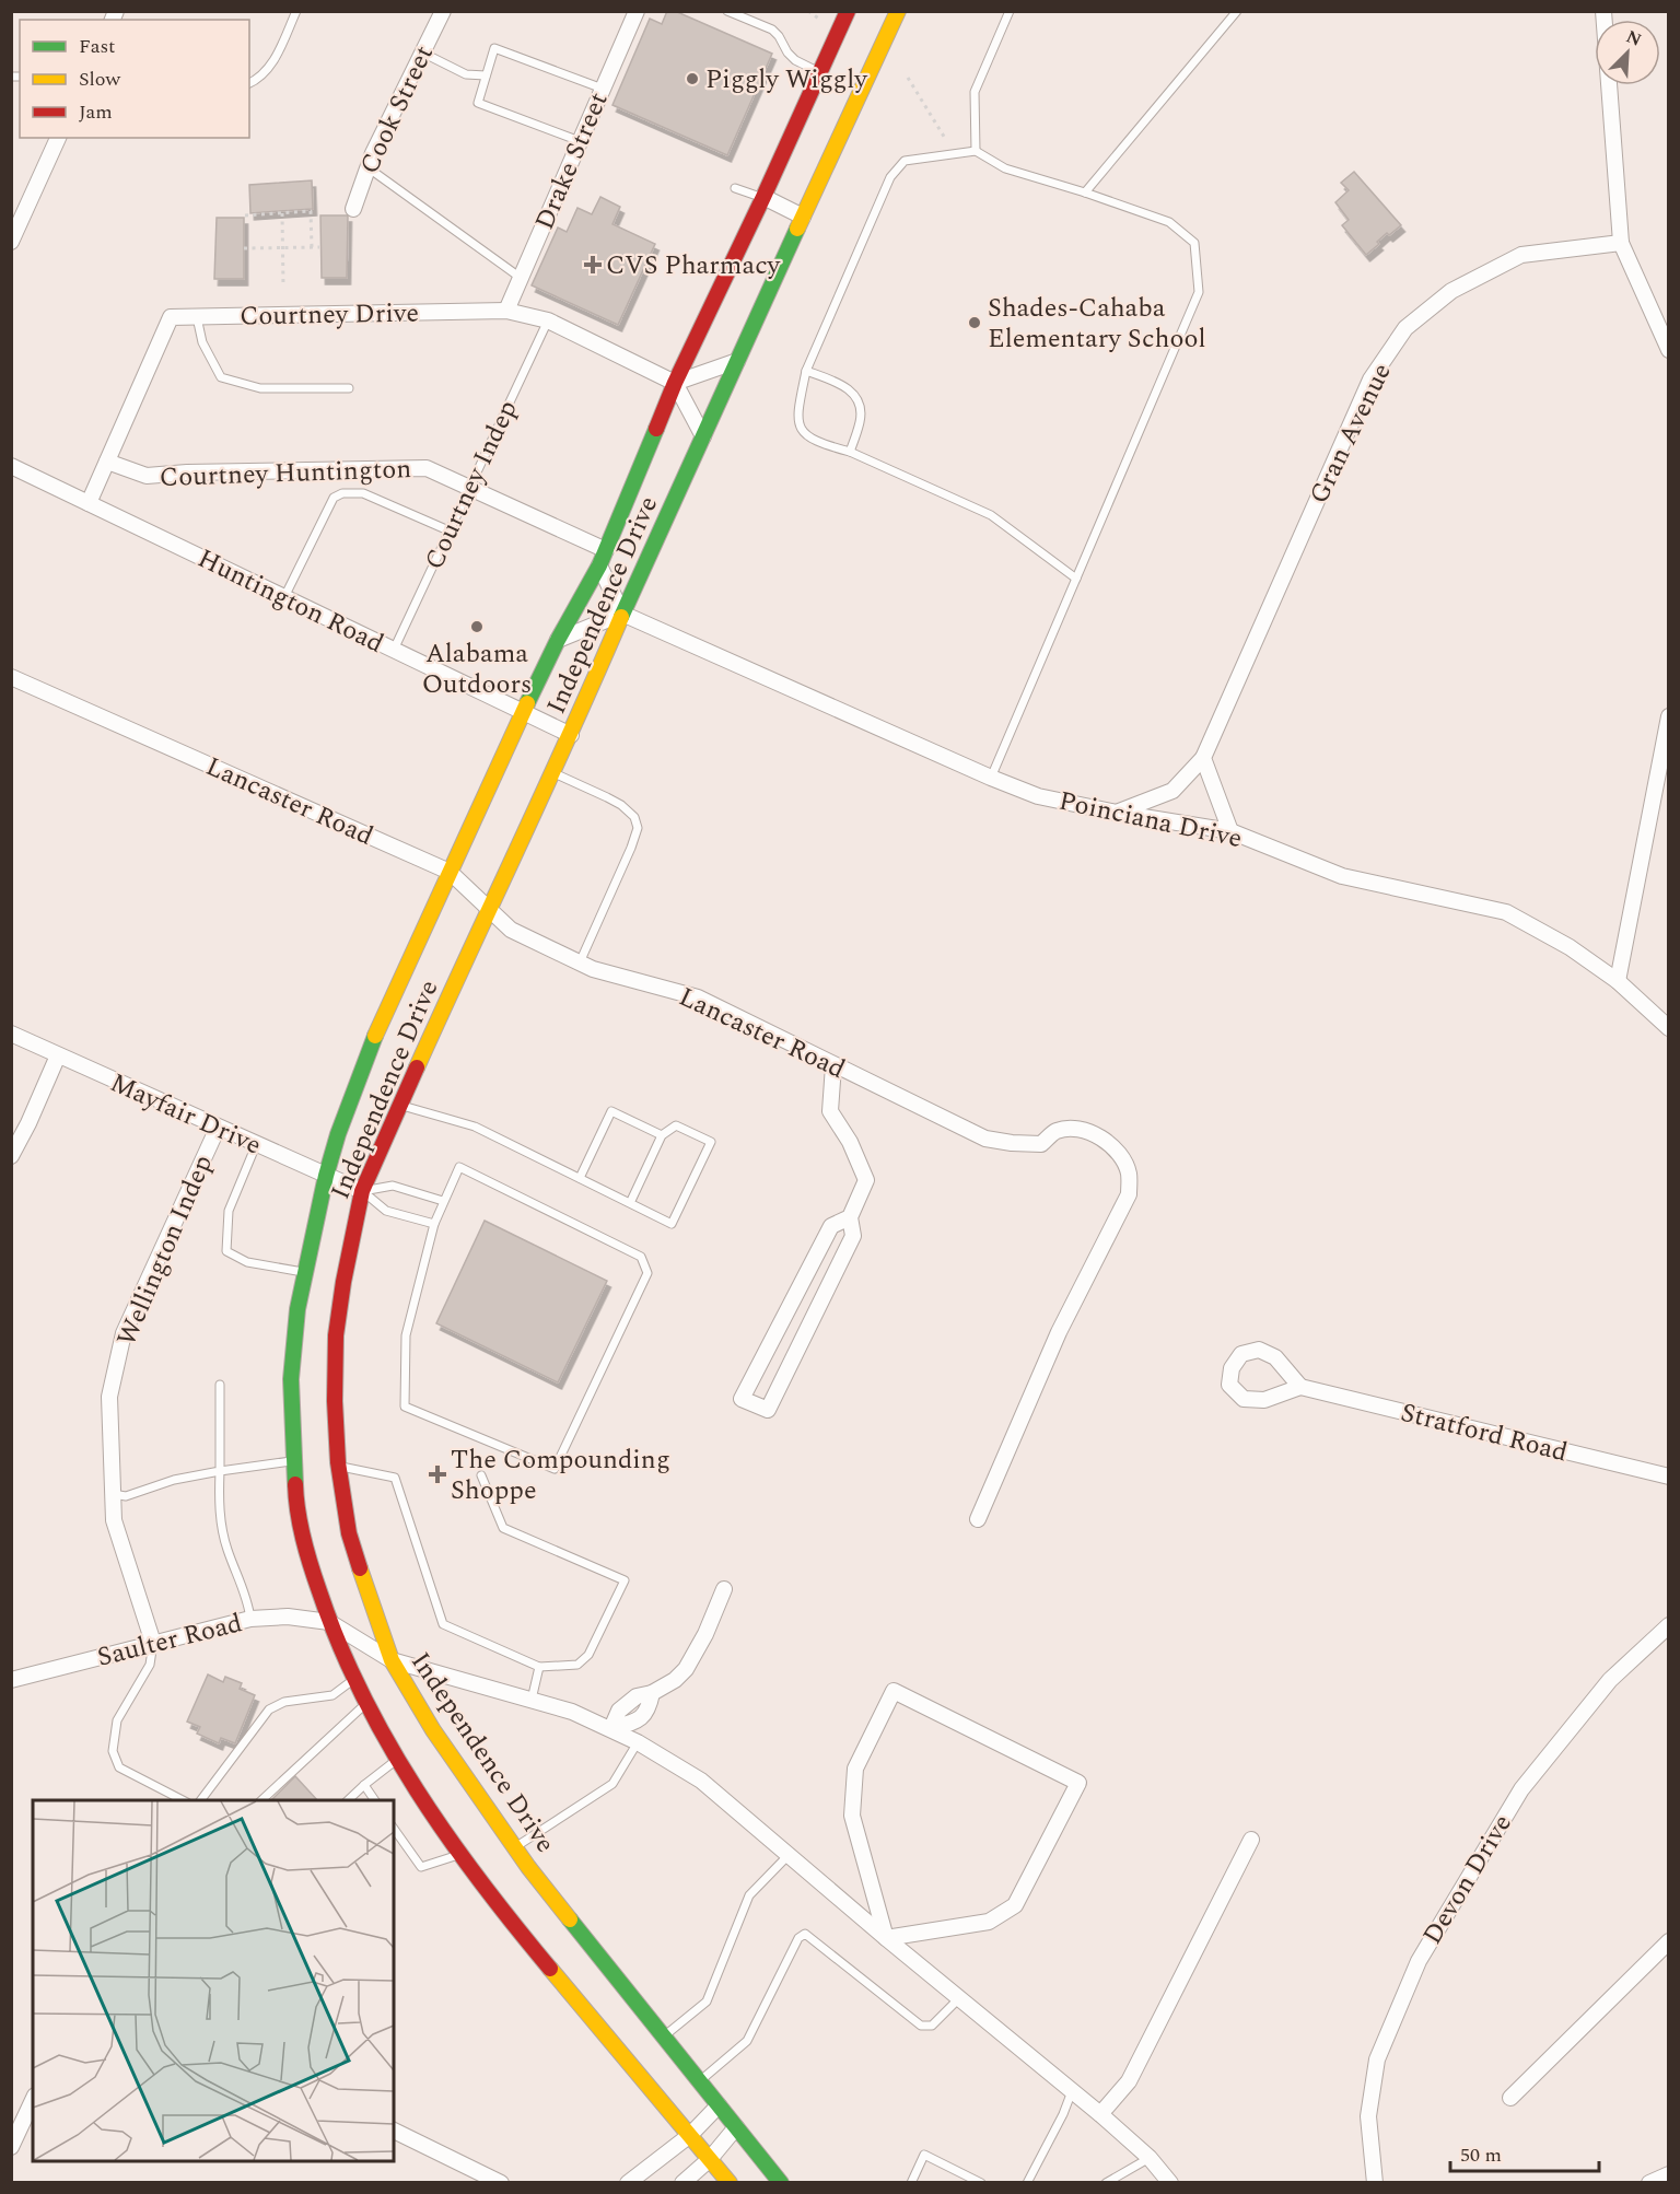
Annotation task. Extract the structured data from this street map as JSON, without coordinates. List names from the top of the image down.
{
  "streets": {
    "main road": ["Independence Drive"],
    "street": [
      "Cook Street",
      "Drake Street",
      "Courtney Drive",
      "Gran Avenue",
      "Courtney Huntington",
      "Huntington Road",
      "Lancaster Road",
      "Poinciana Drive",
      "Mayfair Drive",
      "Wellington Indep",
      "Stratford Road",
      "Saulter Road",
      "Devon Drive"
    ],
    "lane": ["Courtney Indep"]
  },
  "crossings": [
    ["Drake Street", "Courtney Drive"],
    ["Courtney Drive", "Courtney Huntington"],
    ["Courtney Drive", "Courtney Indep"],
    ["Courtney Drive", "Huntington Road"],
    ["Courtney Drive", "Independence Drive"],
    ["Gran Avenue", "Poinciana Drive"],
    ["Courtney Huntington", "Courtney Indep"],
    ["Courtney Huntington", "Independence Drive"],
    ["Courtney Indep", "Huntington Road"],
    ["Huntington Road", "Independence Drive"],
    ["Independence Drive", "Lancaster Road"],
    ["Independence Drive", "Poinciana Drive"],
    ["Independence Drive", "Mayfair Drive"],
    ["Independence Drive", "Saulter Road"],
    ["Mayfair Drive", "Wellington Indep"],
    ["Wellington Indep", "Saulter Road"]
  ],
  "places": {
    "other": ["Piggly Wiggly", "Shades-Cahaba Elementary School", "Alabama Outdoors"],
    "health": ["CVS Pharmacy", "The Compounding Shoppe"]
  },
  "legend": ["Fast", "Slow", "Jam"],
  "scale_bar": "50 m",
  "north": "top right"
}
